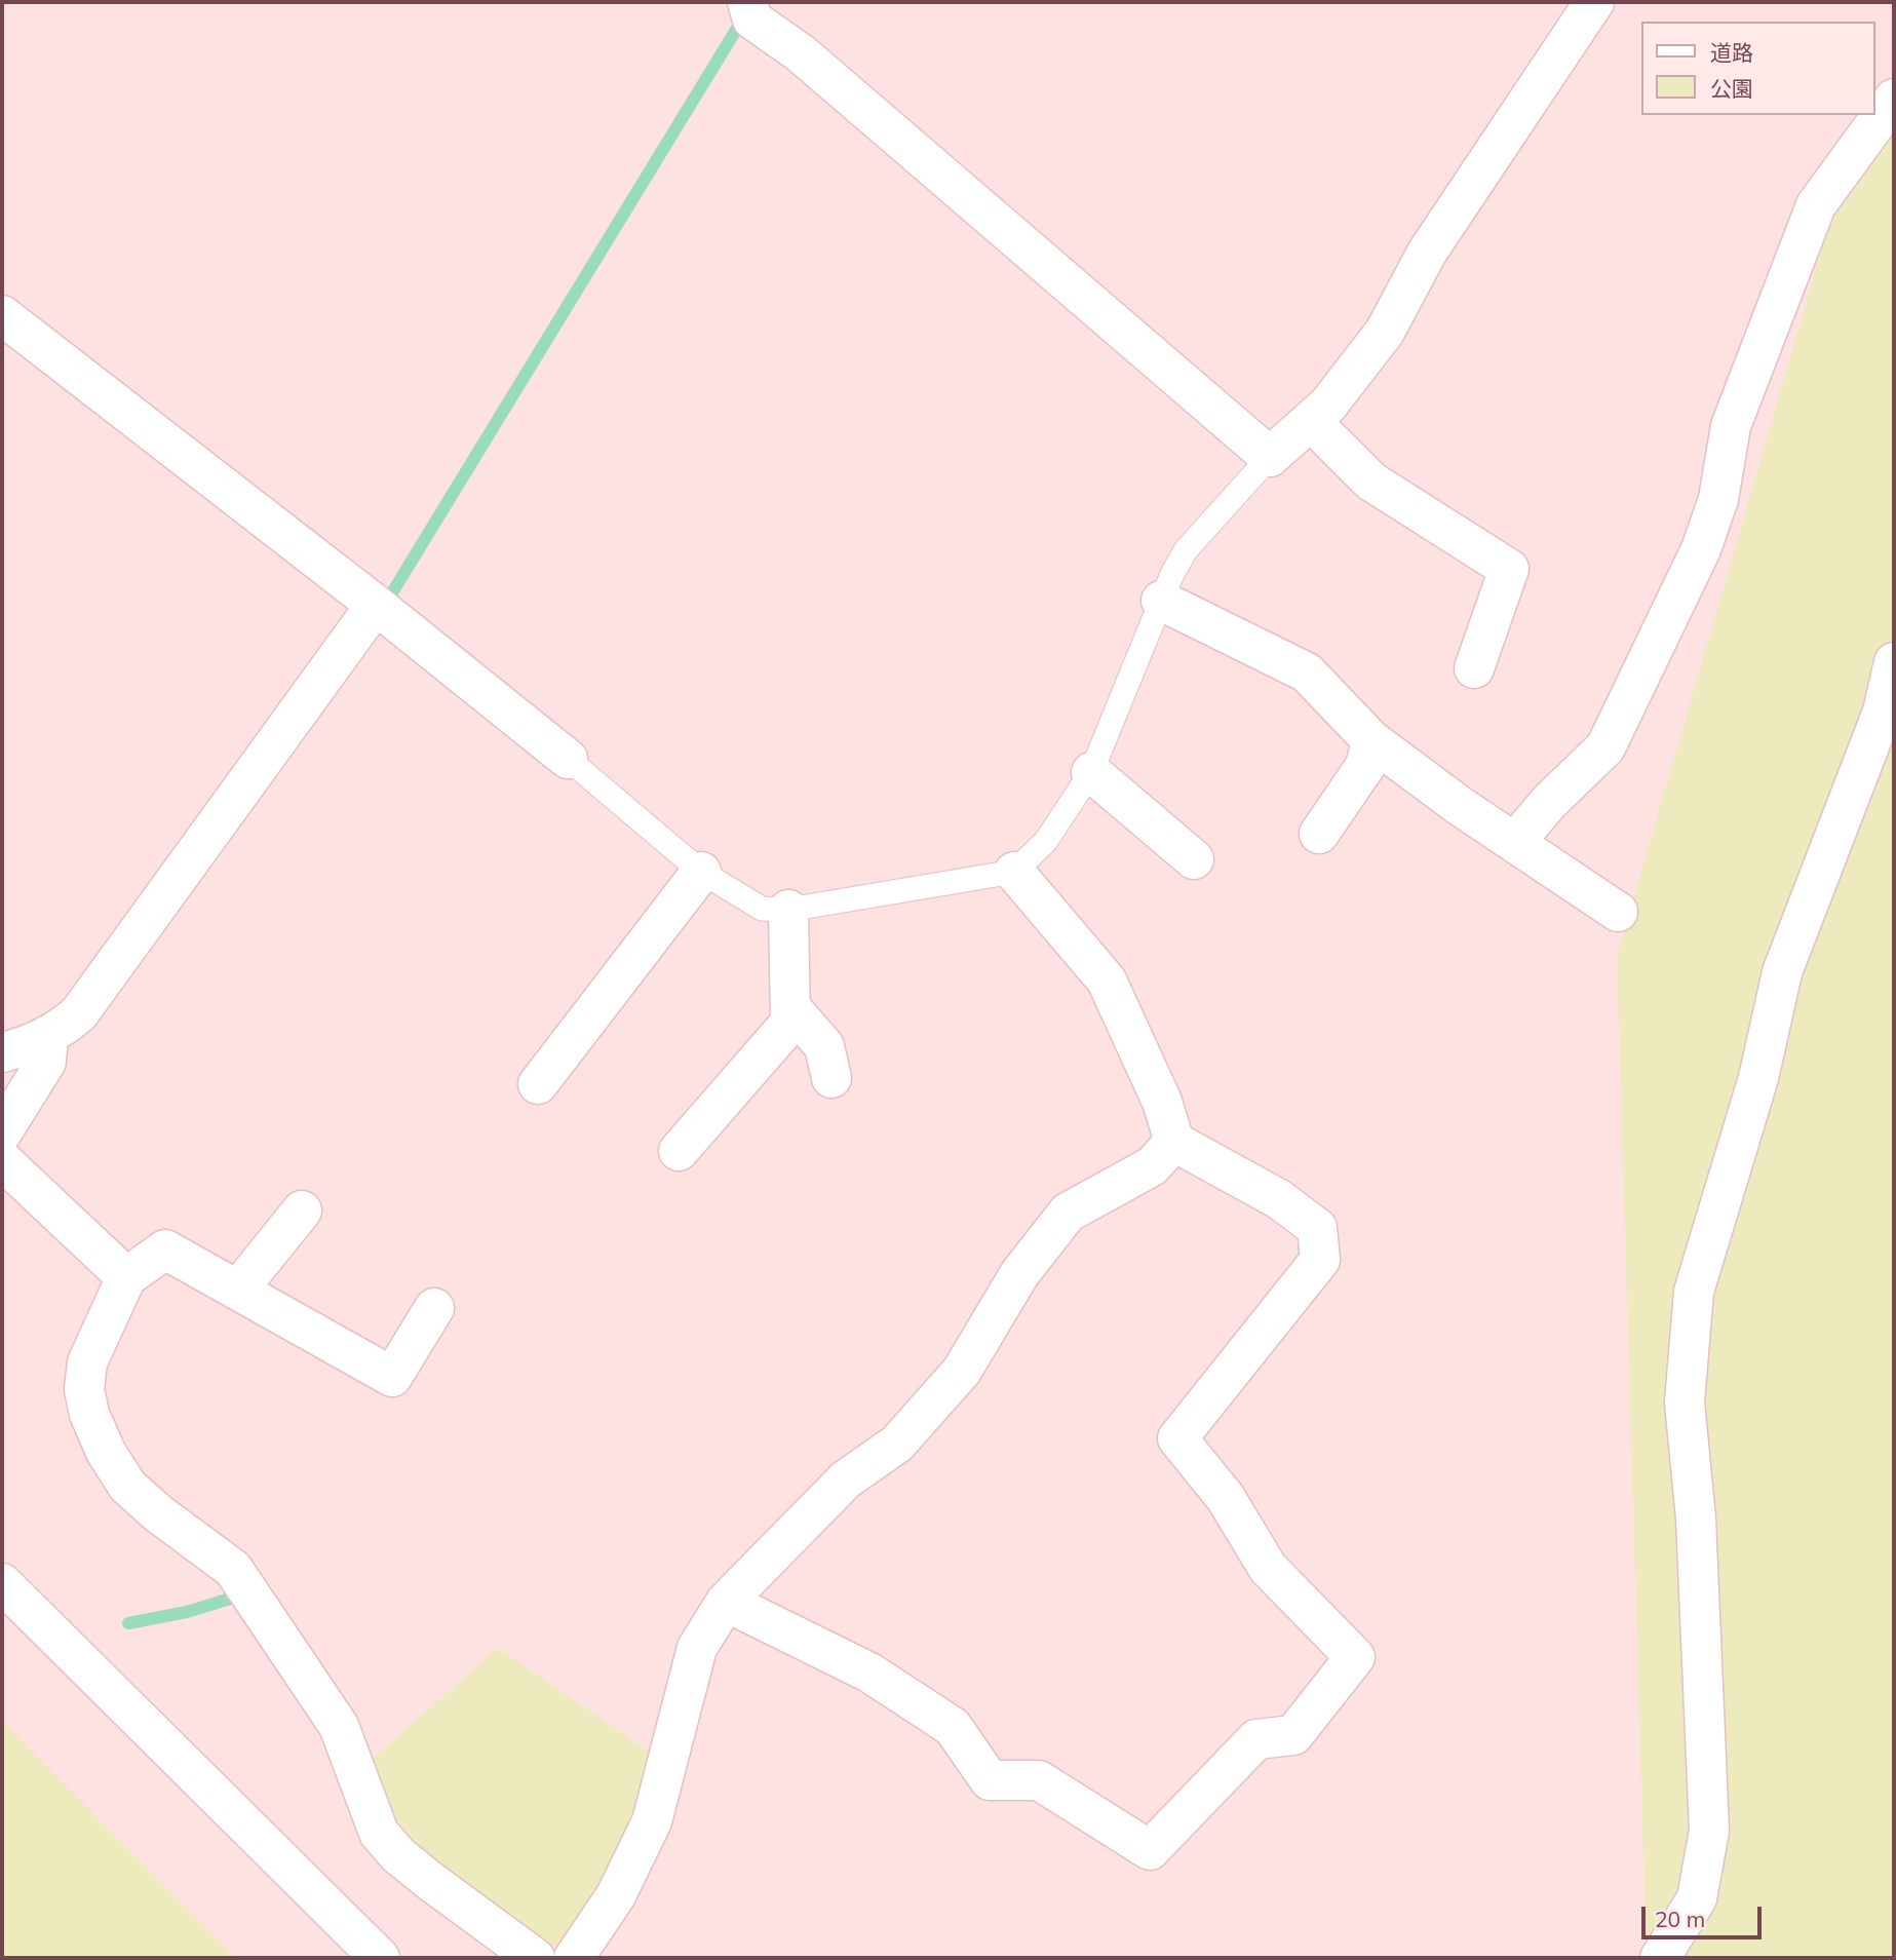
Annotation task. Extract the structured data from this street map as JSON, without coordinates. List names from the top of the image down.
{
  "legend": ["道路", "公園"],
  "scale_bar": "20 m"
}
